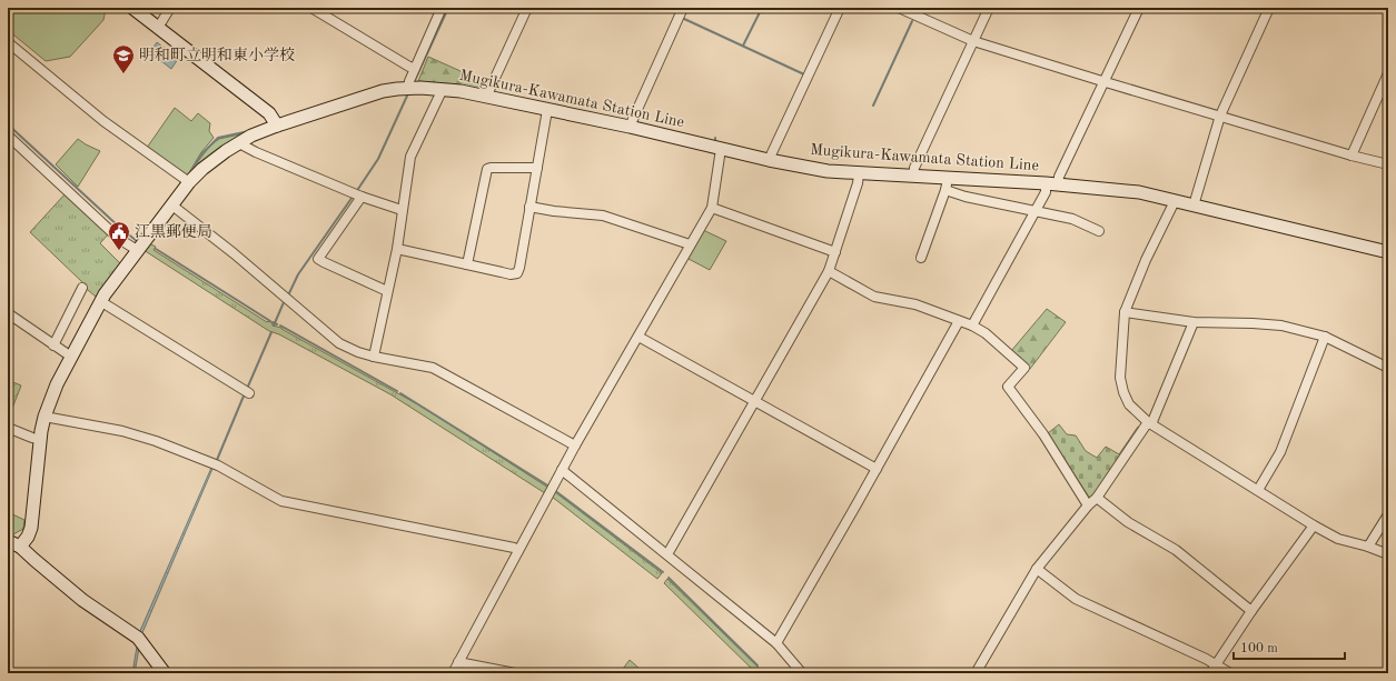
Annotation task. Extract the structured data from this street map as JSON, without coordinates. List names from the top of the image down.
{
  "streets": {
    "main road": ["Mugikura-Kawamata Station Line"]
  },
  "places": {
    "school or university": ["明和町立明和東小学校"],
    "public building": ["江黒郵便局"]
  },
  "scale_bar": "100 m"
}
